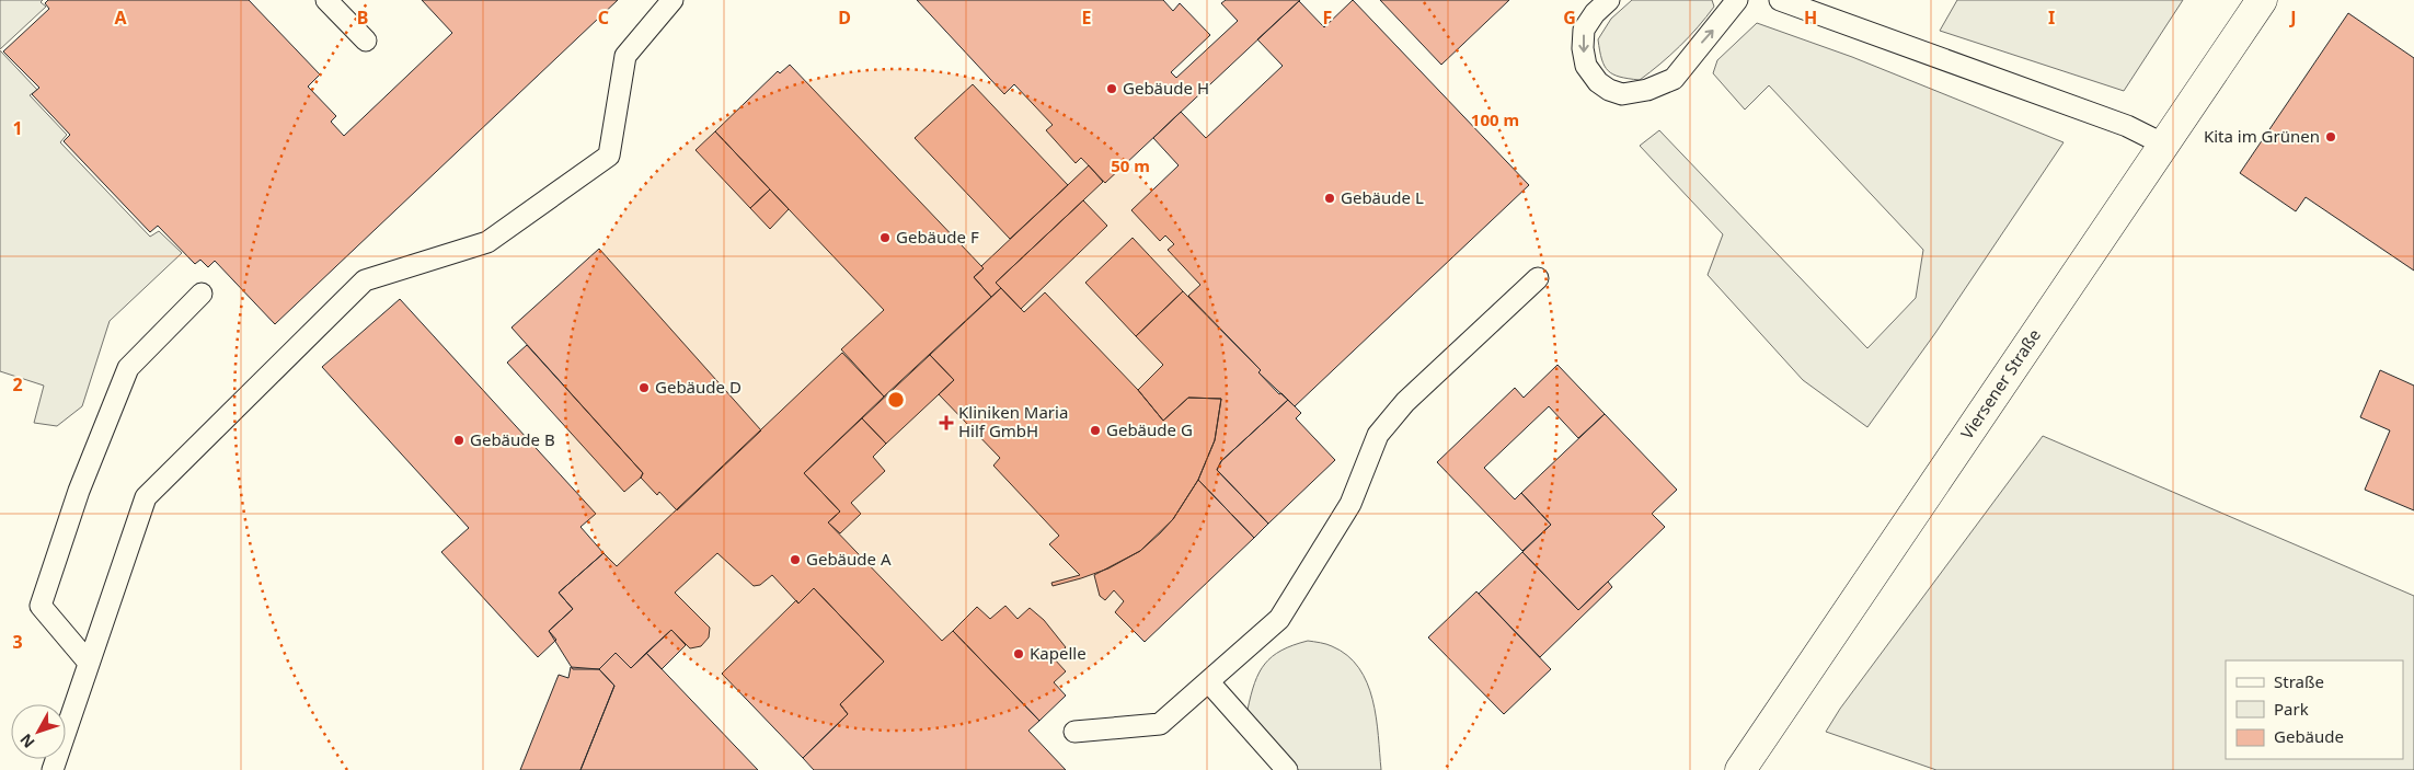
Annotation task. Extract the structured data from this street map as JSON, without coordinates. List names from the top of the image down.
{
  "streets": {
    "main road": ["Viersener Straße"]
  },
  "places": {
    "other": [
      "Gebäude H",
      "Kita im Grünen",
      "Gebäude L",
      "Gebäude F",
      "Gebäude D",
      "Gebäude G",
      "Gebäude B",
      "Gebäude A",
      "Kapelle"
    ],
    "health": ["Kliniken Maria Hilf GmbH"]
  },
  "legend": ["Straße", "Park", "Gebäude"],
  "north": "bottom left",
  "grid": {
    "columns": [
      "A",
      "B",
      "C",
      "D",
      "E",
      "F",
      "G",
      "H",
      "I",
      "J"
    ],
    "rows": ["1", "2", "3"]
  },
  "rings": ["100 m", "50 m"]
}
